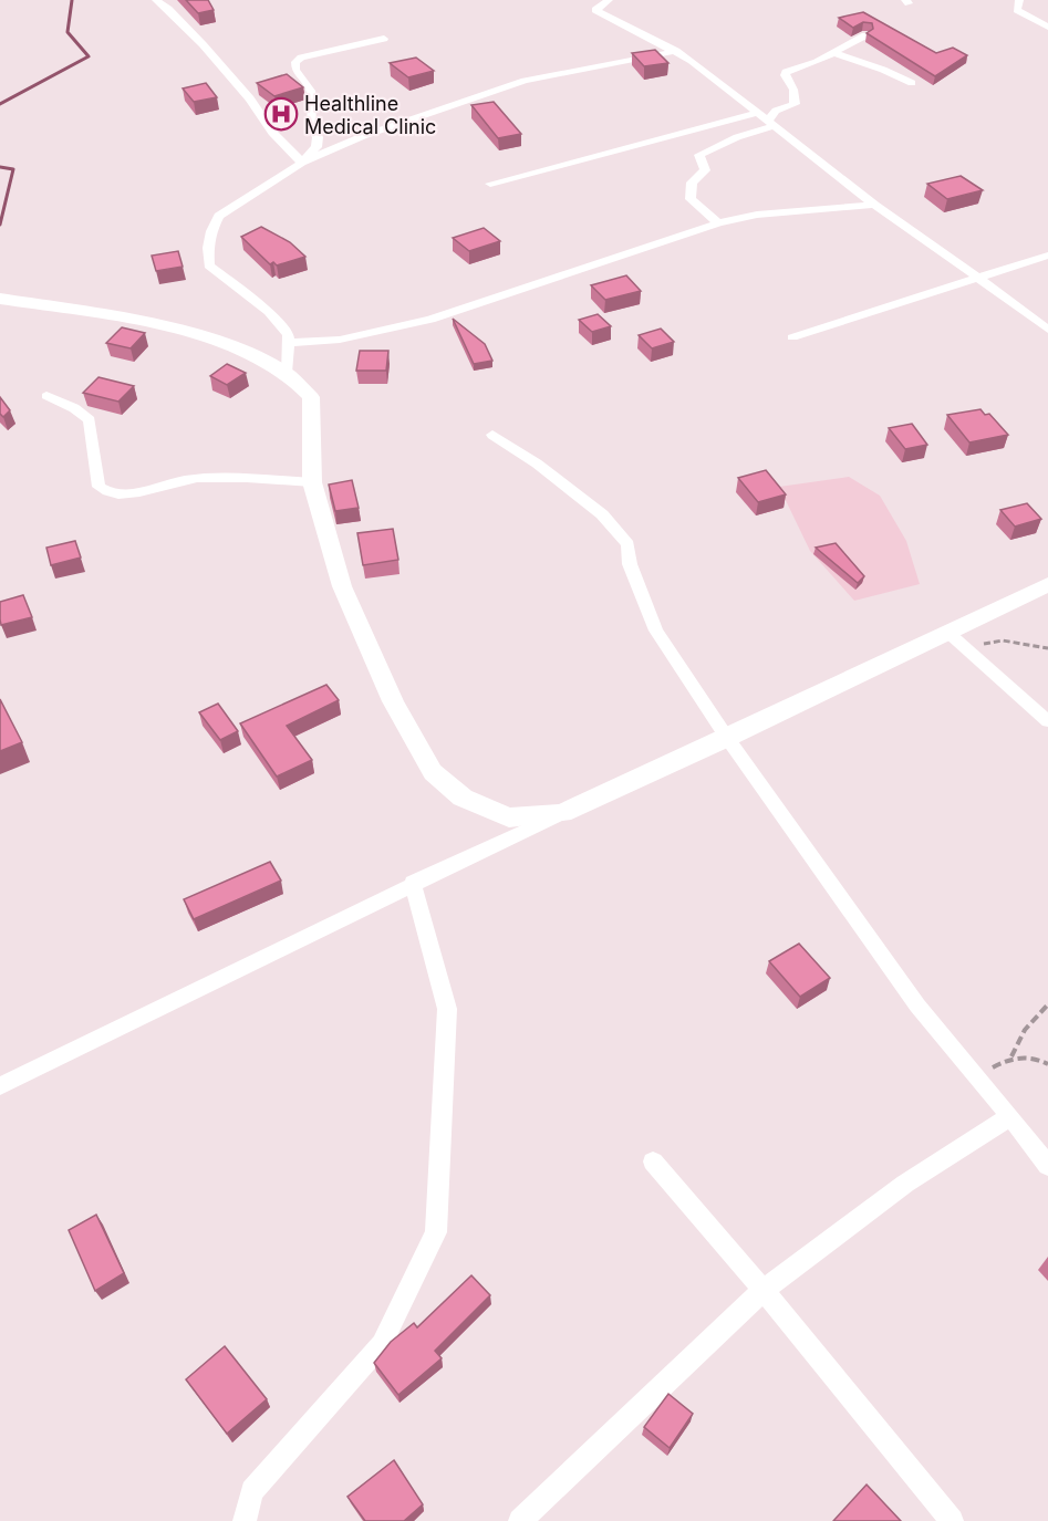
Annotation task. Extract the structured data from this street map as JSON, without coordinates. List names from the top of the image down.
{
  "places": {
    "hospital": ["Healthline Medical Clinic"]
  }
}
